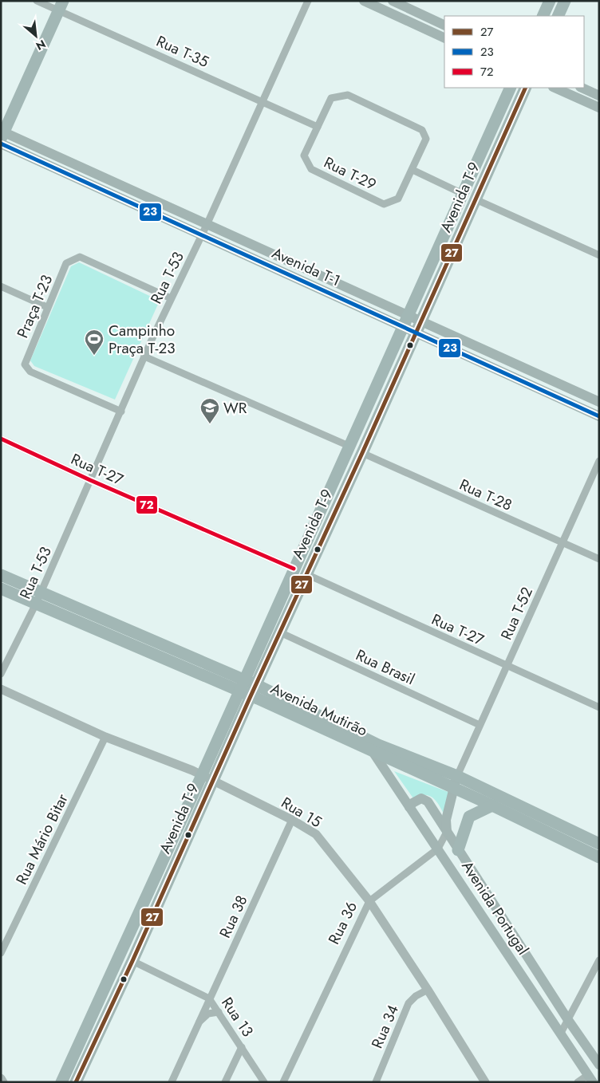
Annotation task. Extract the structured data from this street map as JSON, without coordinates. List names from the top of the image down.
{
  "streets": {
    "main road": [
      "Avenida T-9",
      "Avenida T-1",
      "Avenida Mutirão",
      "Avenida Portugal",
      "Rua 36"
    ],
    "street": [
      "Rua T-35",
      "Rua T-29",
      "Rua T-53",
      "Praça T-23",
      "Rua T-27",
      "Rua T-28",
      "Rua T-52",
      "Rua Brasil",
      "Rua 15",
      "Rua Mário Bitar",
      "Rua 38",
      "Rua 13",
      "Rua 34"
    ]
  },
  "crossings": [
    ["Rua T-35", "Rua T-29"],
    ["Rua T-35", "Rua T-53"],
    ["Avenida T-9", "Avenida T-1"],
    ["Avenida T-9", "Rua T-27"],
    ["Avenida T-9", "Rua T-28"],
    ["Avenida T-9", "Rua Brasil"],
    ["Avenida T-9", "Avenida Mutirão"],
    ["Avenida T-9", "Rua 15"],
    ["Avenida T-9", "Rua 13"],
    ["Avenida T-1", "Rua T-53"],
    ["Rua T-53", "Praça T-23"],
    ["Rua T-53", "Rua T-27"],
    ["Rua T-53", "Avenida Mutirão"],
    ["Rua T-27", "Rua T-52"],
    ["Rua T-28", "Rua T-52"],
    ["Rua T-52", "Rua Brasil"],
    ["Rua T-52", "Avenida Mutirão"],
    ["Rua T-52", "Rua 36"],
    ["Avenida Mutirão", "Avenida Portugal"],
    ["Avenida Mutirão", "Rua 36"],
    ["Rua 15", "Rua Mário Bitar"],
    ["Rua 15", "Rua 38"],
    ["Rua 15", "Rua 36"],
    ["Rua 15", "Rua 34"],
    ["Avenida Portugal", "Rua 36"],
    ["Rua 38", "Rua 13"]
  ],
  "places": {
    "sports": ["Campinho Praça T-23"],
    "school or university": ["WR"]
  },
  "lines": ["transit line 27", "transit line 23", "transit line 72"],
  "legend": ["27", "23", "72"],
  "north": "bottom right"
}
